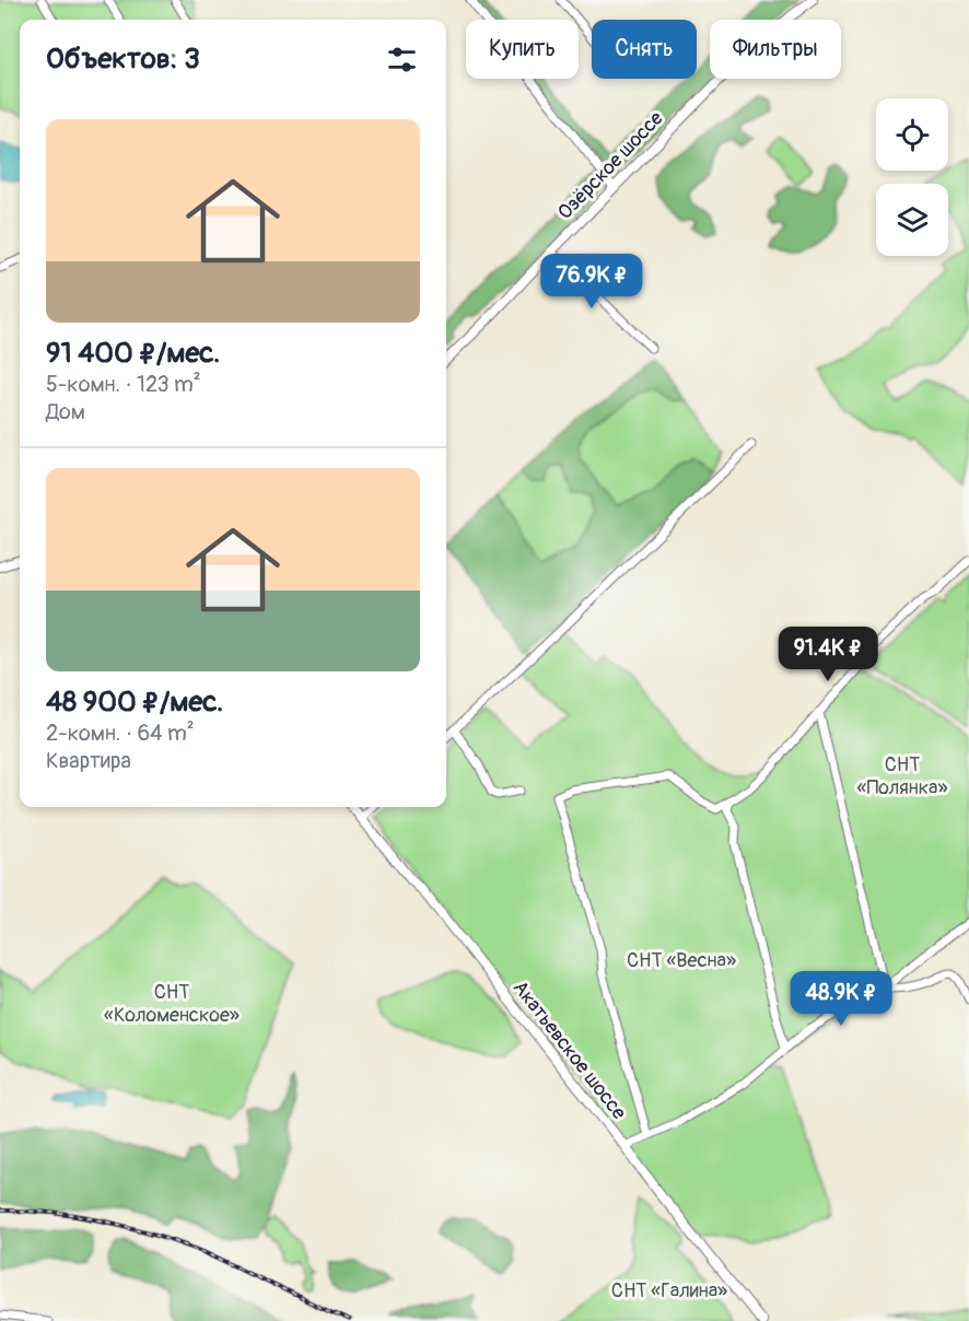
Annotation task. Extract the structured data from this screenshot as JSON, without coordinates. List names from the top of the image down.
{
  "streets": {
    "main road": ["Озёрское шоссе", "Акатьевское шоссе"]
  },
  "parks": [
    "СНТ «Полянка»",
    "СНТ «Весна»",
    "СНТ «Коломенское»",
    "СНТ «Галина»"
  ],
  "page": {
    "chip": ["Купить", "Снять", "Фильтры"],
    "heading": "Объектов: 3",
    "list": [
      {
        "name": "91 400 ₽/мес.",
        "note": "5-комн. · 123 m² · Дом"
      },
      {
        "name": "48 900 ₽/мес.",
        "note": "2-комн. · 64 m² · Квартира"
      }
    ],
    "price": ["76.9K ₽", "91.4K ₽", "48.9K ₽"]
  }
}
